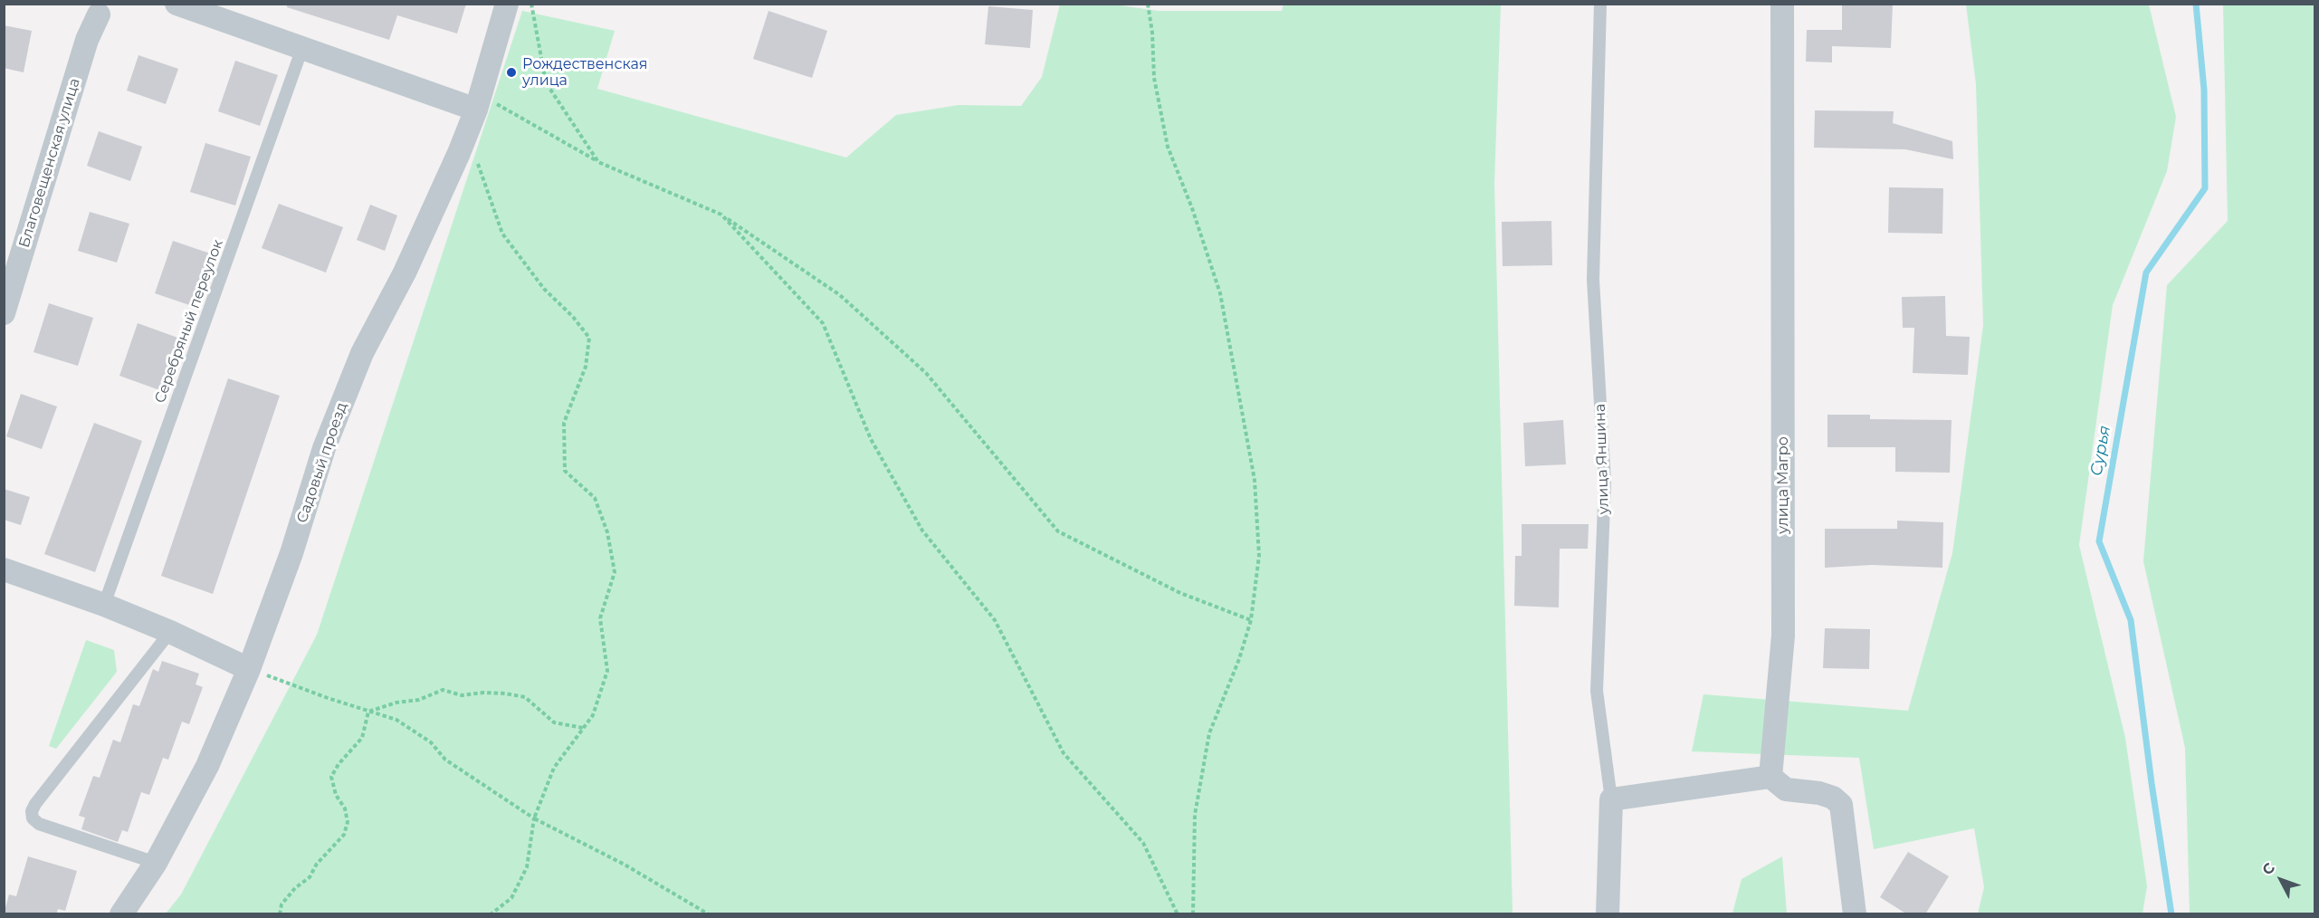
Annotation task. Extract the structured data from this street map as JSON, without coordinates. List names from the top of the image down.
{
  "streets": {
    "street": [
      "Благовещенская улица",
      "улица Яншина",
      "Садовый проезд",
      "улица Магро"
    ],
    "lane": ["Серебряный переулок"]
  },
  "water": ["Сурья"],
  "places": ["Рождественская улица"],
  "north": "top left"
}
